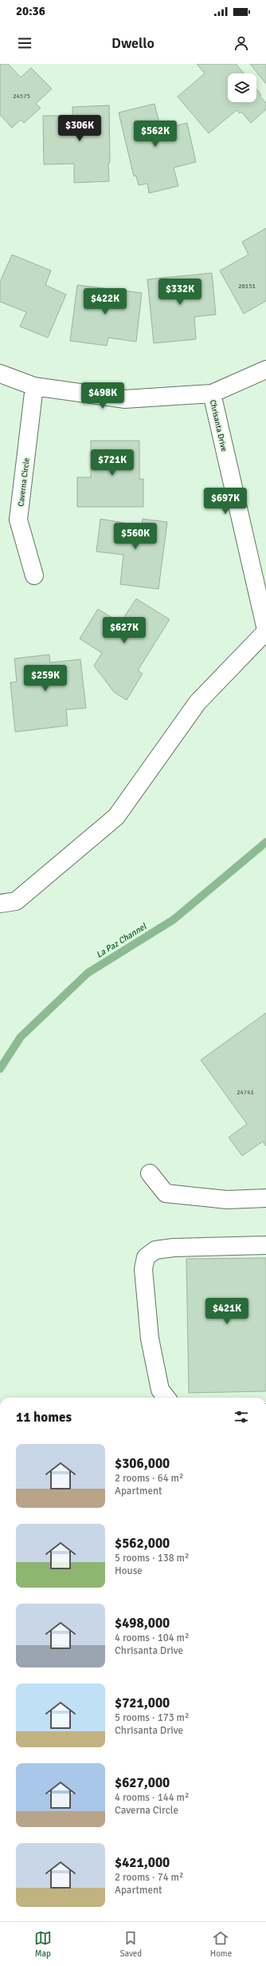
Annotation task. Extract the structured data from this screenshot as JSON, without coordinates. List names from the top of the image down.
{
  "streets": {
    "street": ["Chrisanta Drive", "Caverna Circle"]
  },
  "crossings": [
    ["Chrisanta Drive", "Caverna Circle"]
  ],
  "water": ["La Paz Channel"],
  "house_numbers": ["24575", "26151", "24741"],
  "page": {
    "status": "20:36",
    "header": "Dwello",
    "price": [
      "$306K",
      "$562K",
      "$332K",
      "$422K",
      "$498K",
      "$721K",
      "$697K",
      "$560K",
      "$627K",
      "$259K",
      "$421K"
    ],
    "heading": "11 homes",
    "list": [
      {
        "name": "$306,000",
        "note": "2 rooms · 64 m² · Apartment"
      },
      {
        "name": "$562,000",
        "note": "5 rooms · 138 m² · House"
      },
      {
        "name": "$498,000",
        "note": "4 rooms · 104 m² · Chrisanta Drive"
      },
      {
        "name": "$721,000",
        "note": "5 rooms · 173 m² · Chrisanta Drive"
      },
      {
        "name": "$627,000",
        "note": "4 rooms · 144 m² · Caverna Circle"
      },
      {
        "name": "$421,000",
        "note": "2 rooms · 74 m² · Apartment"
      }
    ],
    "tabs": ["Map", "Saved", "Home"]
  }
}
